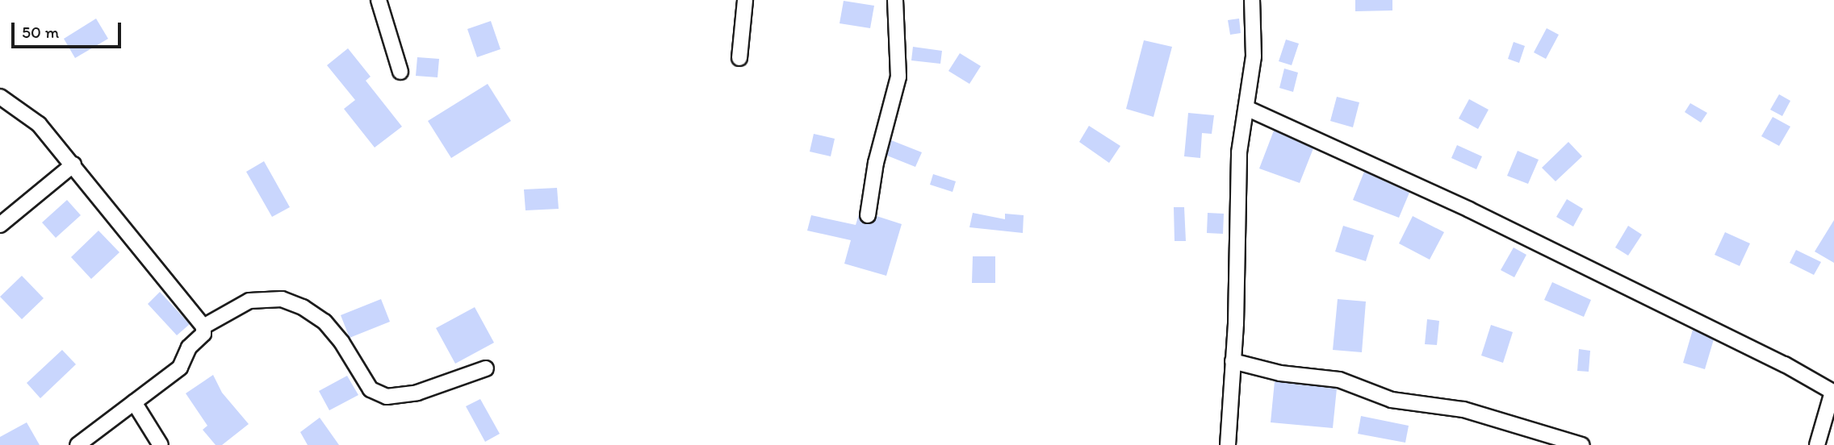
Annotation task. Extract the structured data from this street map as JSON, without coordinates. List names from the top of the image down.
{
  "scale_bar": "50 m"
}
